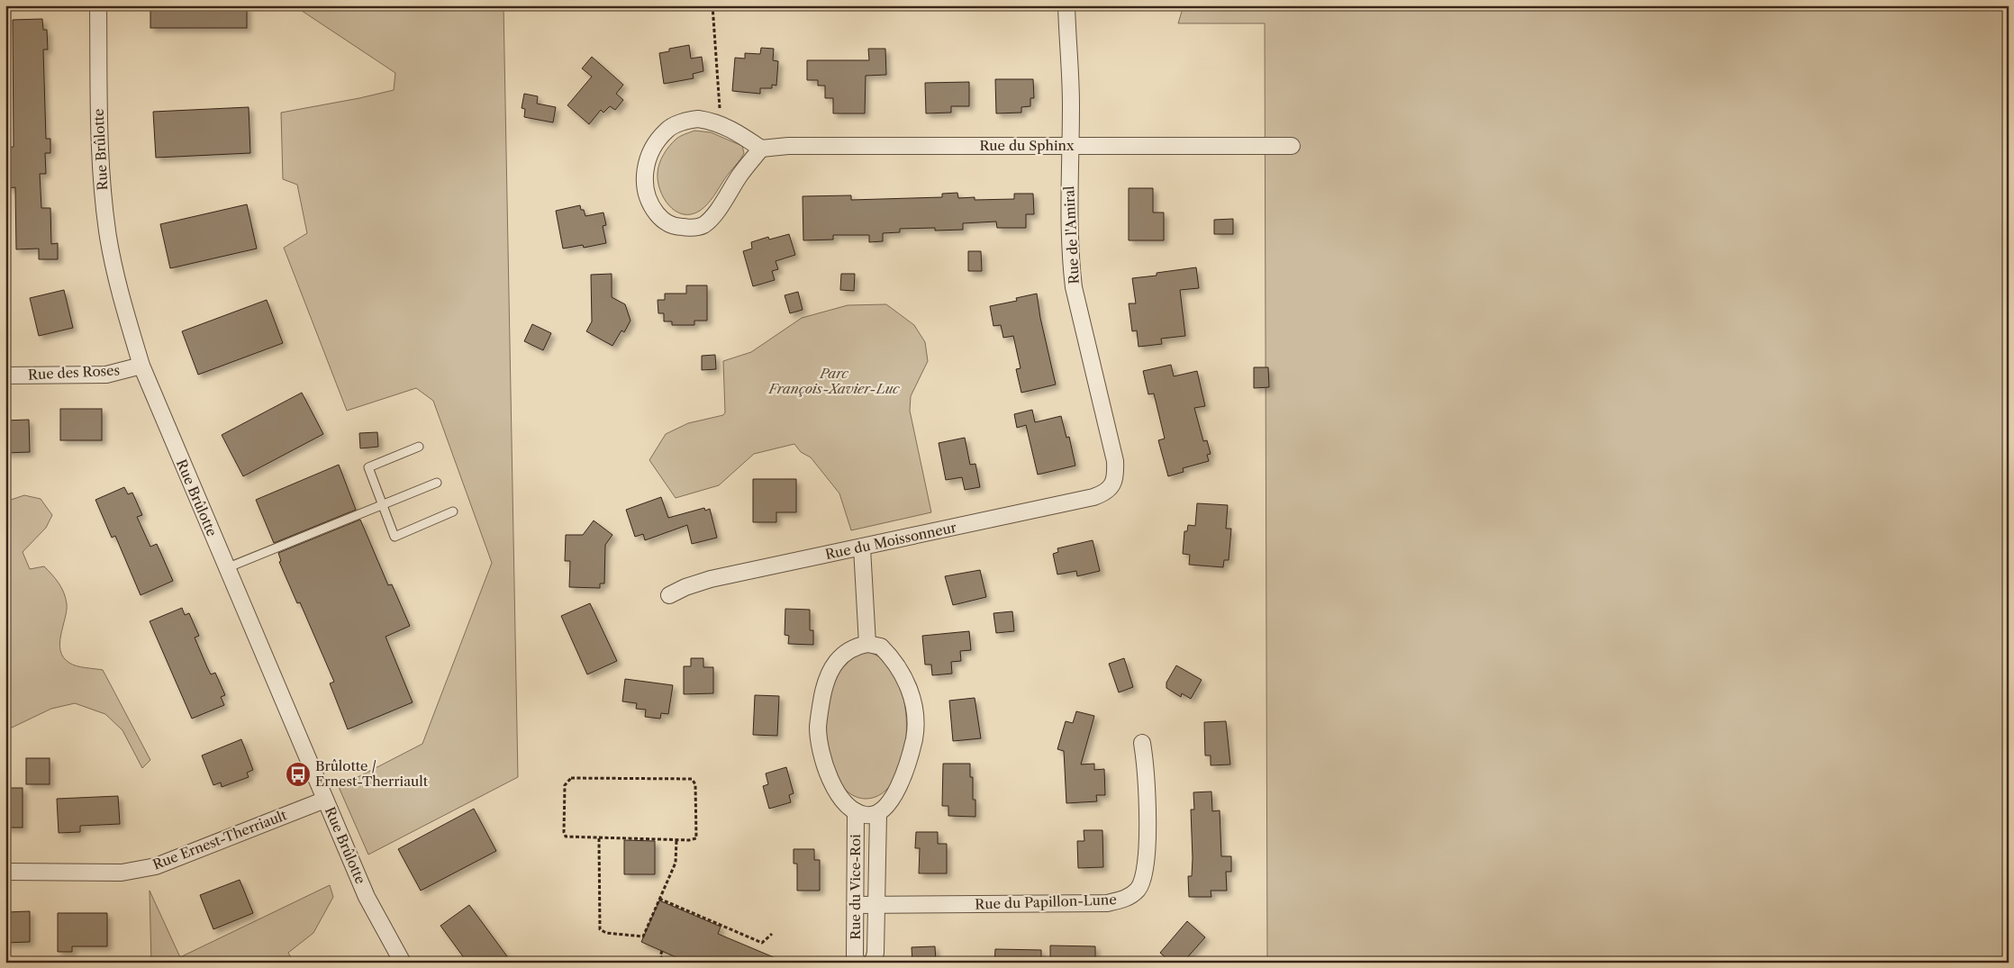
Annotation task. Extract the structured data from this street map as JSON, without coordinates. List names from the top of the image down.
{
  "streets": {
    "street": [
      "Rue du Sphinx",
      "Rue Brûlotte",
      "Rue de l'Amiral",
      "Rue des Roses",
      "Rue du Moissonneur",
      "Rue Ernest-Therriault",
      "Rue du Vice-Roi",
      "Rue du Papillon-Lune"
    ]
  },
  "crossings": [
    ["Rue du Sphinx", "Rue de l'Amiral"],
    ["Rue Brûlotte", "Rue des Roses"],
    ["Rue Brûlotte", "Rue Ernest-Therriault"],
    ["Rue de l'Amiral", "Rue du Moissonneur"],
    ["Rue du Vice-Roi", "Rue du Papillon-Lune"]
  ],
  "parks": ["Parc François-Xavier-Luc"],
  "places": {
    "bus stop": ["Brûlotte / Ernest-Therriault"]
  }
}
